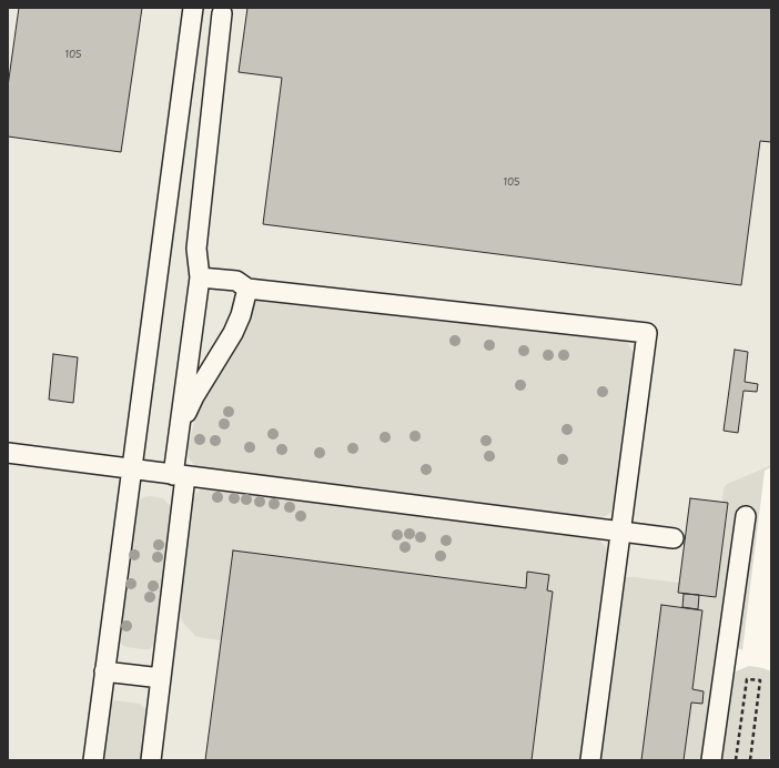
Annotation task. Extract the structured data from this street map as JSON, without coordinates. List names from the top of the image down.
{
  "house_numbers": ["105", "105"]
}
